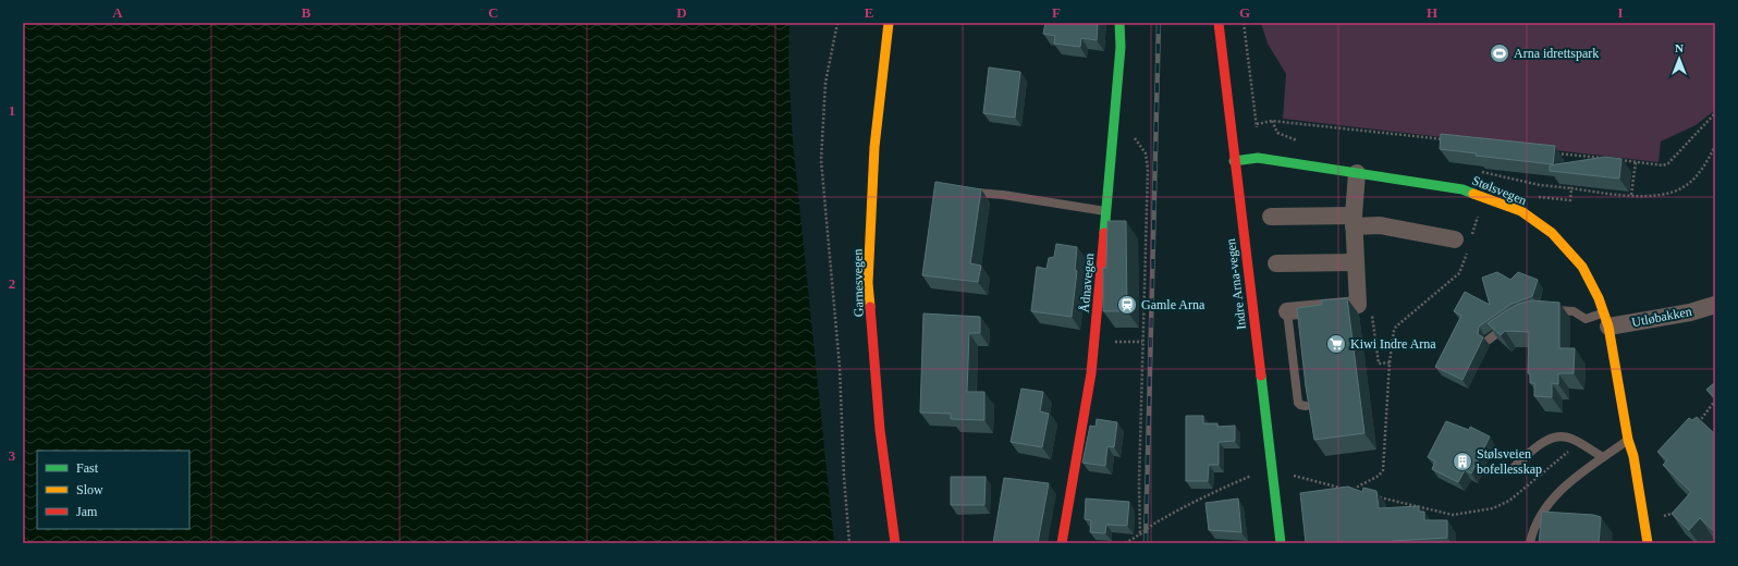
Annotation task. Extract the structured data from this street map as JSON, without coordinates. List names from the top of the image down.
{
  "streets": {
    "street": [
      "Stølsvegen",
      "Garnesvegen",
      "Ådnavegen",
      "Indre Arna-vegen",
      "Utløbakken"
    ]
  },
  "crossings": [
    ["Stølsvegen", "Indre Arna-vegen"],
    ["Stølsvegen", "Utløbakken"]
  ],
  "places": {
    "sports": ["Arna idrettspark"],
    "station": ["Gamle Arna"],
    "supermarket": ["Kiwi Indre Arna"],
    "building": ["Stølsveien bofellesskap"]
  },
  "legend": ["Fast", "Slow", "Jam"],
  "north": "top",
  "grid": {
    "columns": [
      "A",
      "B",
      "C",
      "D",
      "E",
      "F",
      "G",
      "H",
      "I"
    ],
    "rows": ["1", "2", "3"]
  }
}
